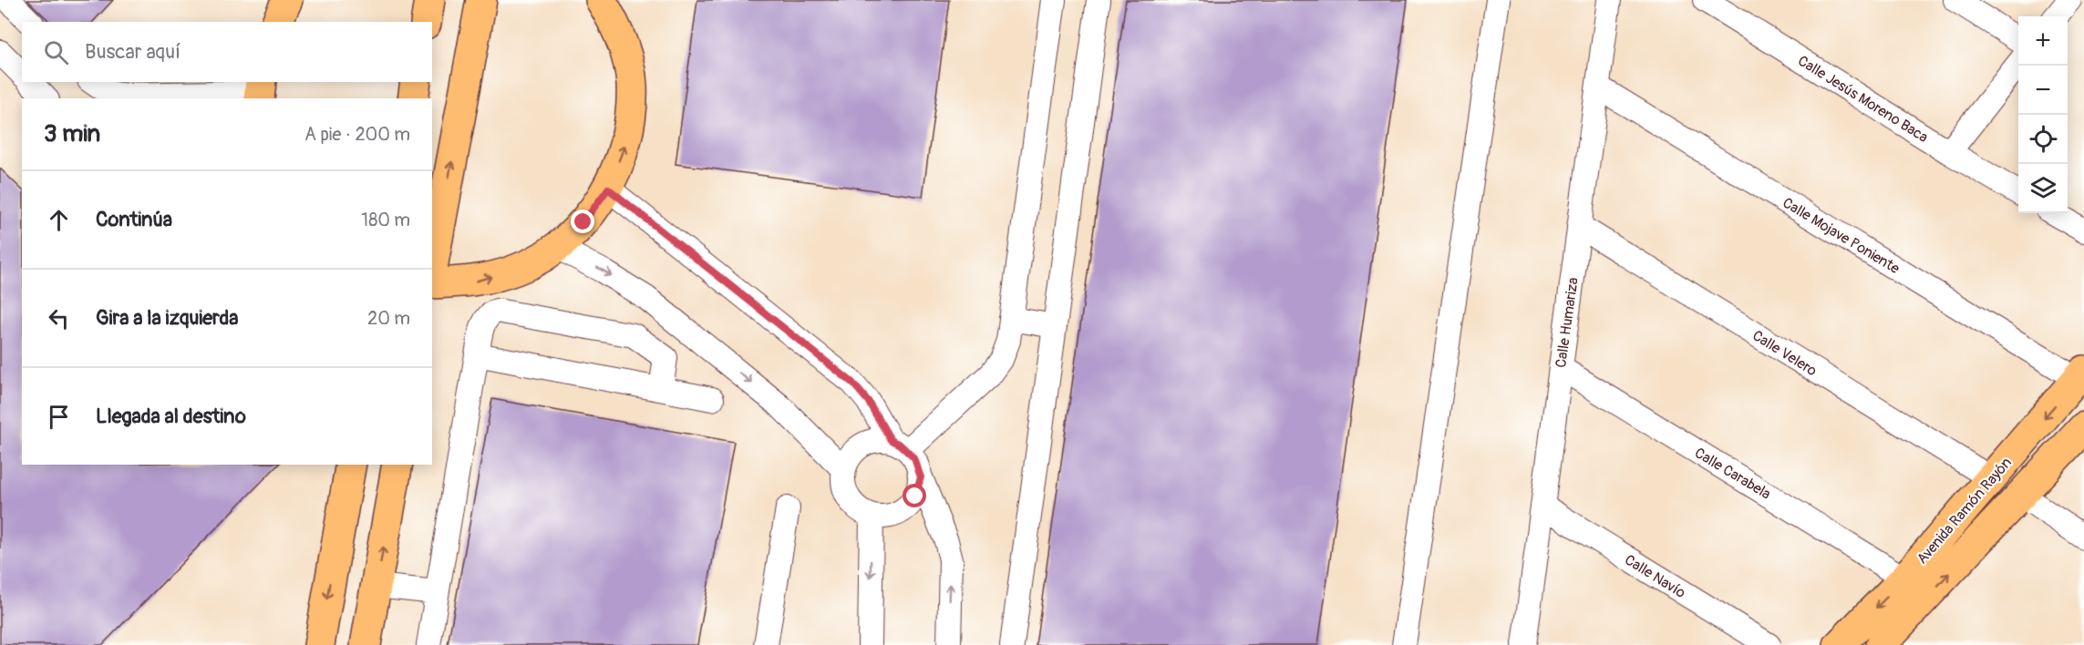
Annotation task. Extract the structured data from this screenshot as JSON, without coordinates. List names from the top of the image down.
{
  "streets": {
    "main road": ["Avenida Ramón Rayón"],
    "street": [
      "Calle Jesús Moreno Baca",
      "Calle Mojave Poniente",
      "Calle Humariza",
      "Calle Velero",
      "Calle Carabela",
      "Calle Navío"
    ]
  },
  "crossings": [
    ["Calle Mojave Poniente", "Calle Humariza"],
    ["Calle Mojave Poniente", "Avenida Ramón Rayón"],
    ["Calle Humariza", "Calle Velero"],
    ["Calle Humariza", "Calle Carabela"],
    ["Calle Humariza", "Calle Navío"],
    ["Calle Velero", "Avenida Ramón Rayón"],
    ["Calle Carabela", "Avenida Ramón Rayón"]
  ],
  "page": {
    "map_buttons": ["+", "−"],
    "search": "Buscar aquí",
    "heading": ["3 min", "A pie · 200 m"],
    "list": [
      ["Continúa", "180 m"],
      ["Gira a la izquierda", "20 m"],
      "Llegada al destino"
    ]
  }
}
